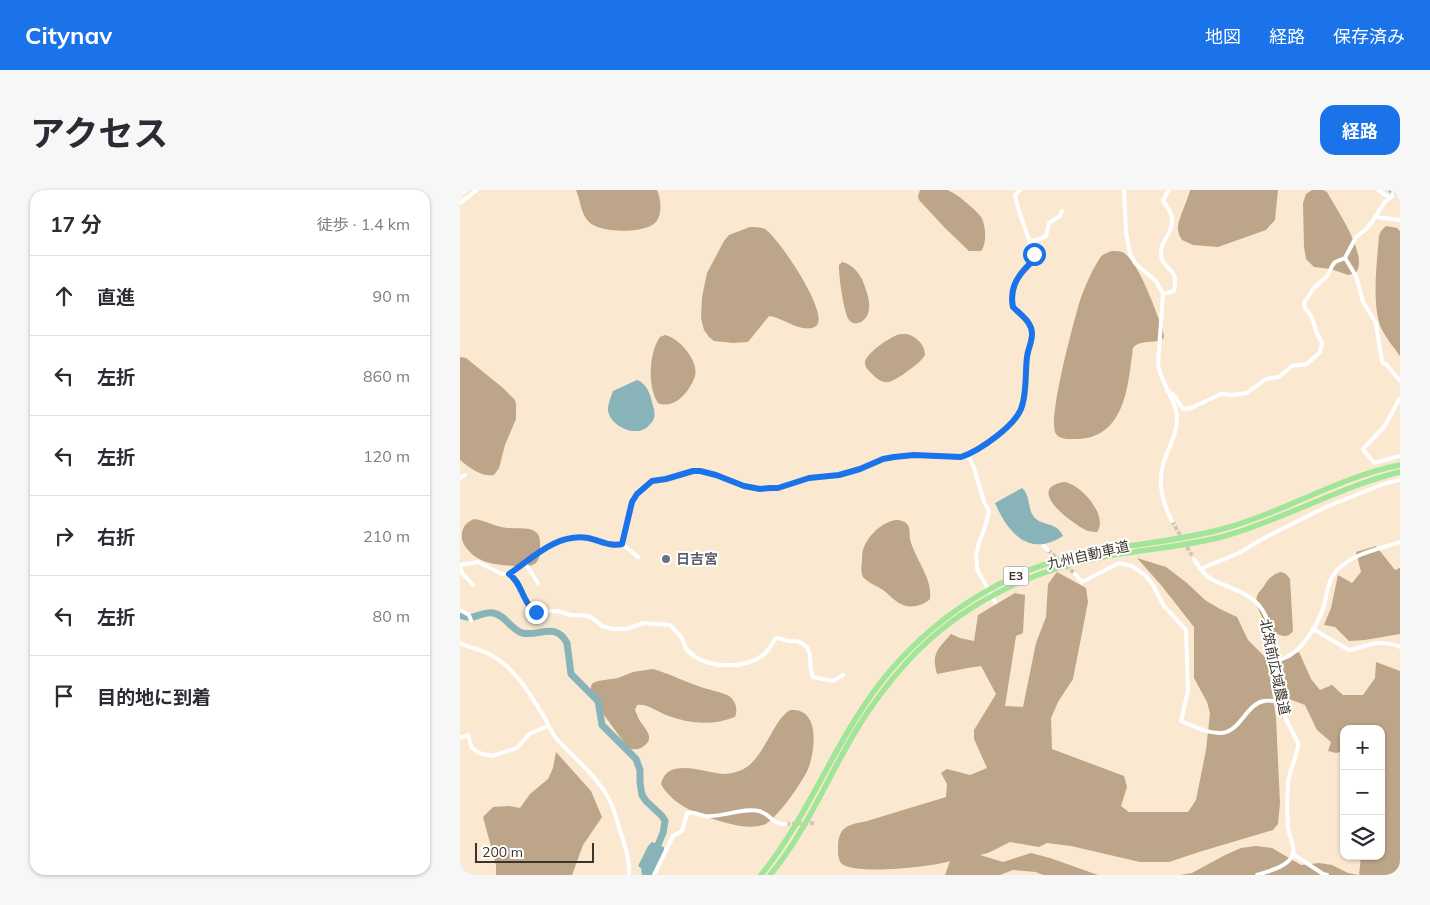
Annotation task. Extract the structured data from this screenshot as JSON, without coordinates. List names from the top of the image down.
{
  "streets": {
    "highway": ["九州自動車道", "E3"],
    "street": ["北筑前広域農道"]
  },
  "places": ["日吉宮"],
  "scale_bar": "200 m",
  "page": {
    "header": "Citynav",
    "nav": ["地図", "経路", "保存済み"],
    "title": "アクセス",
    "buttons": "経路",
    "heading": ["17 分", "徒歩 · 1.4 km"],
    "list": [
      ["直進", "90 m"],
      ["左折", "860 m"],
      ["左折", "120 m"],
      ["右折", "210 m"],
      ["左折", "80 m"],
      "目的地に到着"
    ],
    "map_buttons": ["+", "−"],
    "scale": "200 m"
  }
}
